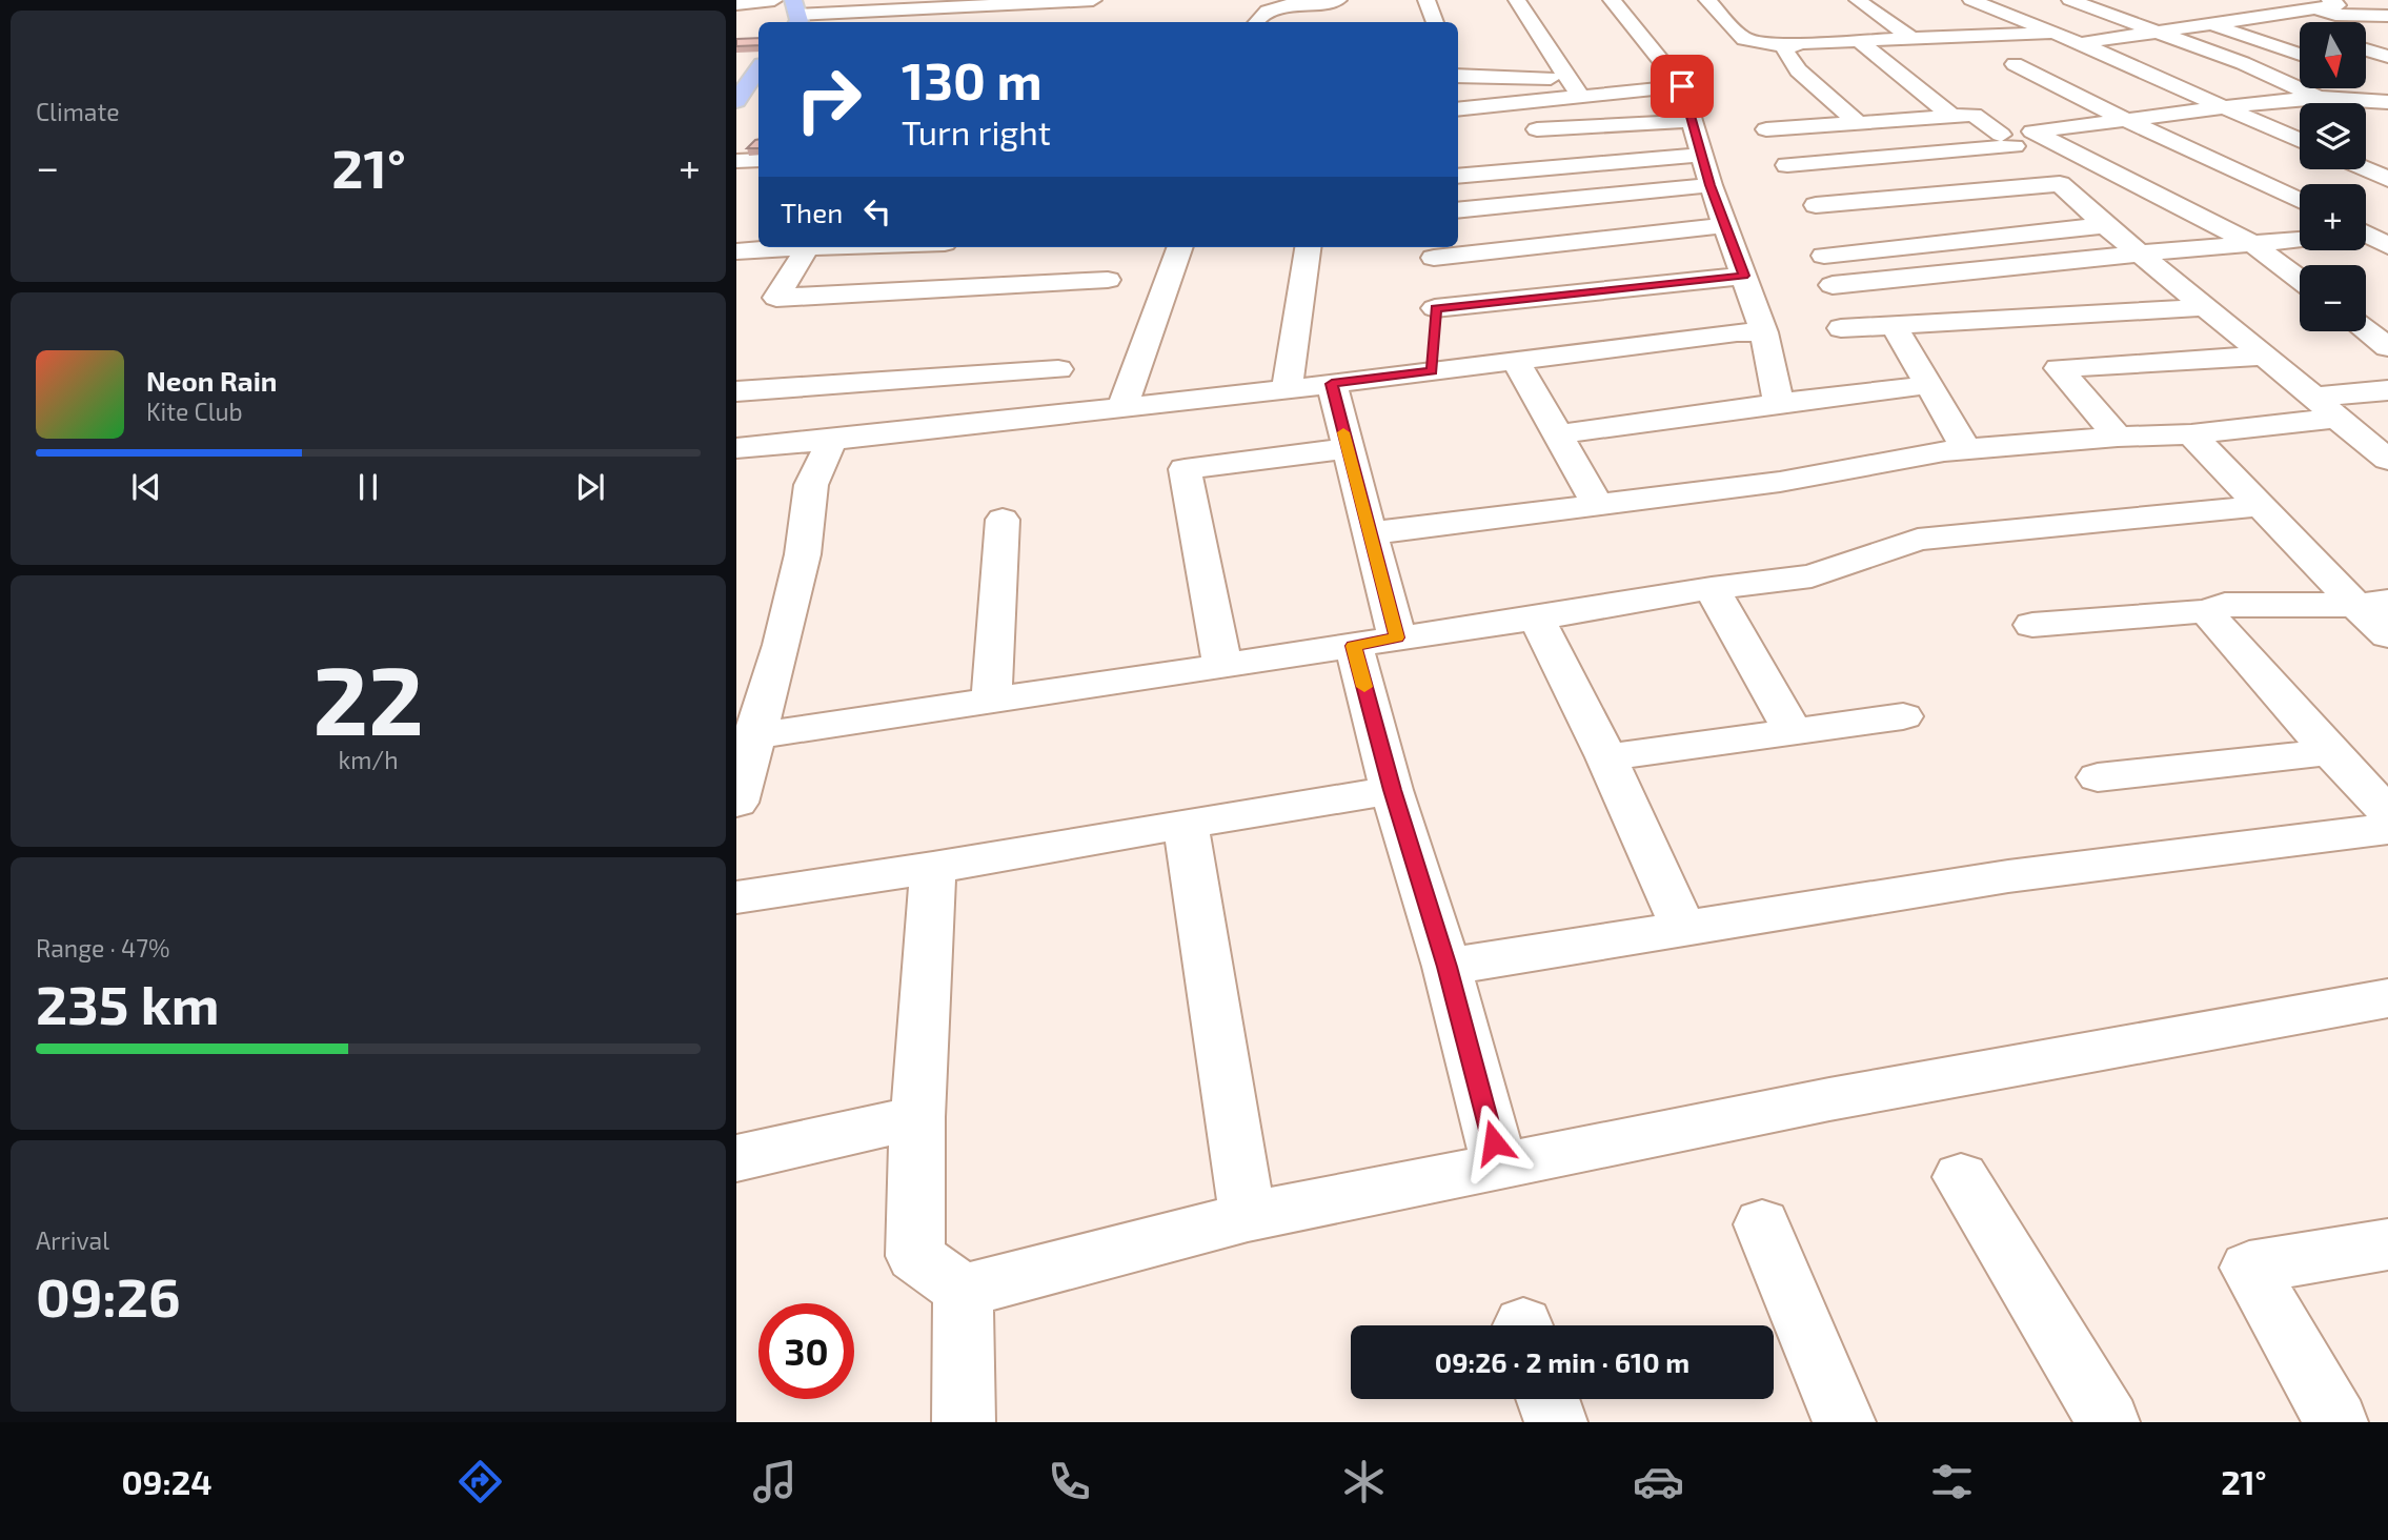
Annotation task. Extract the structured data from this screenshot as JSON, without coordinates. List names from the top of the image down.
{
  "north": "bottom",
  "page": {
    "tile": [
      "Climate",
      ["22", "km/h"],
      ["Range · 47%", "235 km"],
      ["Arrival", "09:26"]
    ],
    "map_buttons": ["+", "−"],
    "turn": ["130 m", "Turn right"],
    "heat": ["−", "21°", "+"],
    "then": "Then",
    "song": ["Neon Rain", "Kite Club"],
    "limit": "30",
    "trip": "09:26 · 2 min · 610 m",
    "tabs": ["09:24", "21°"]
  }
}
